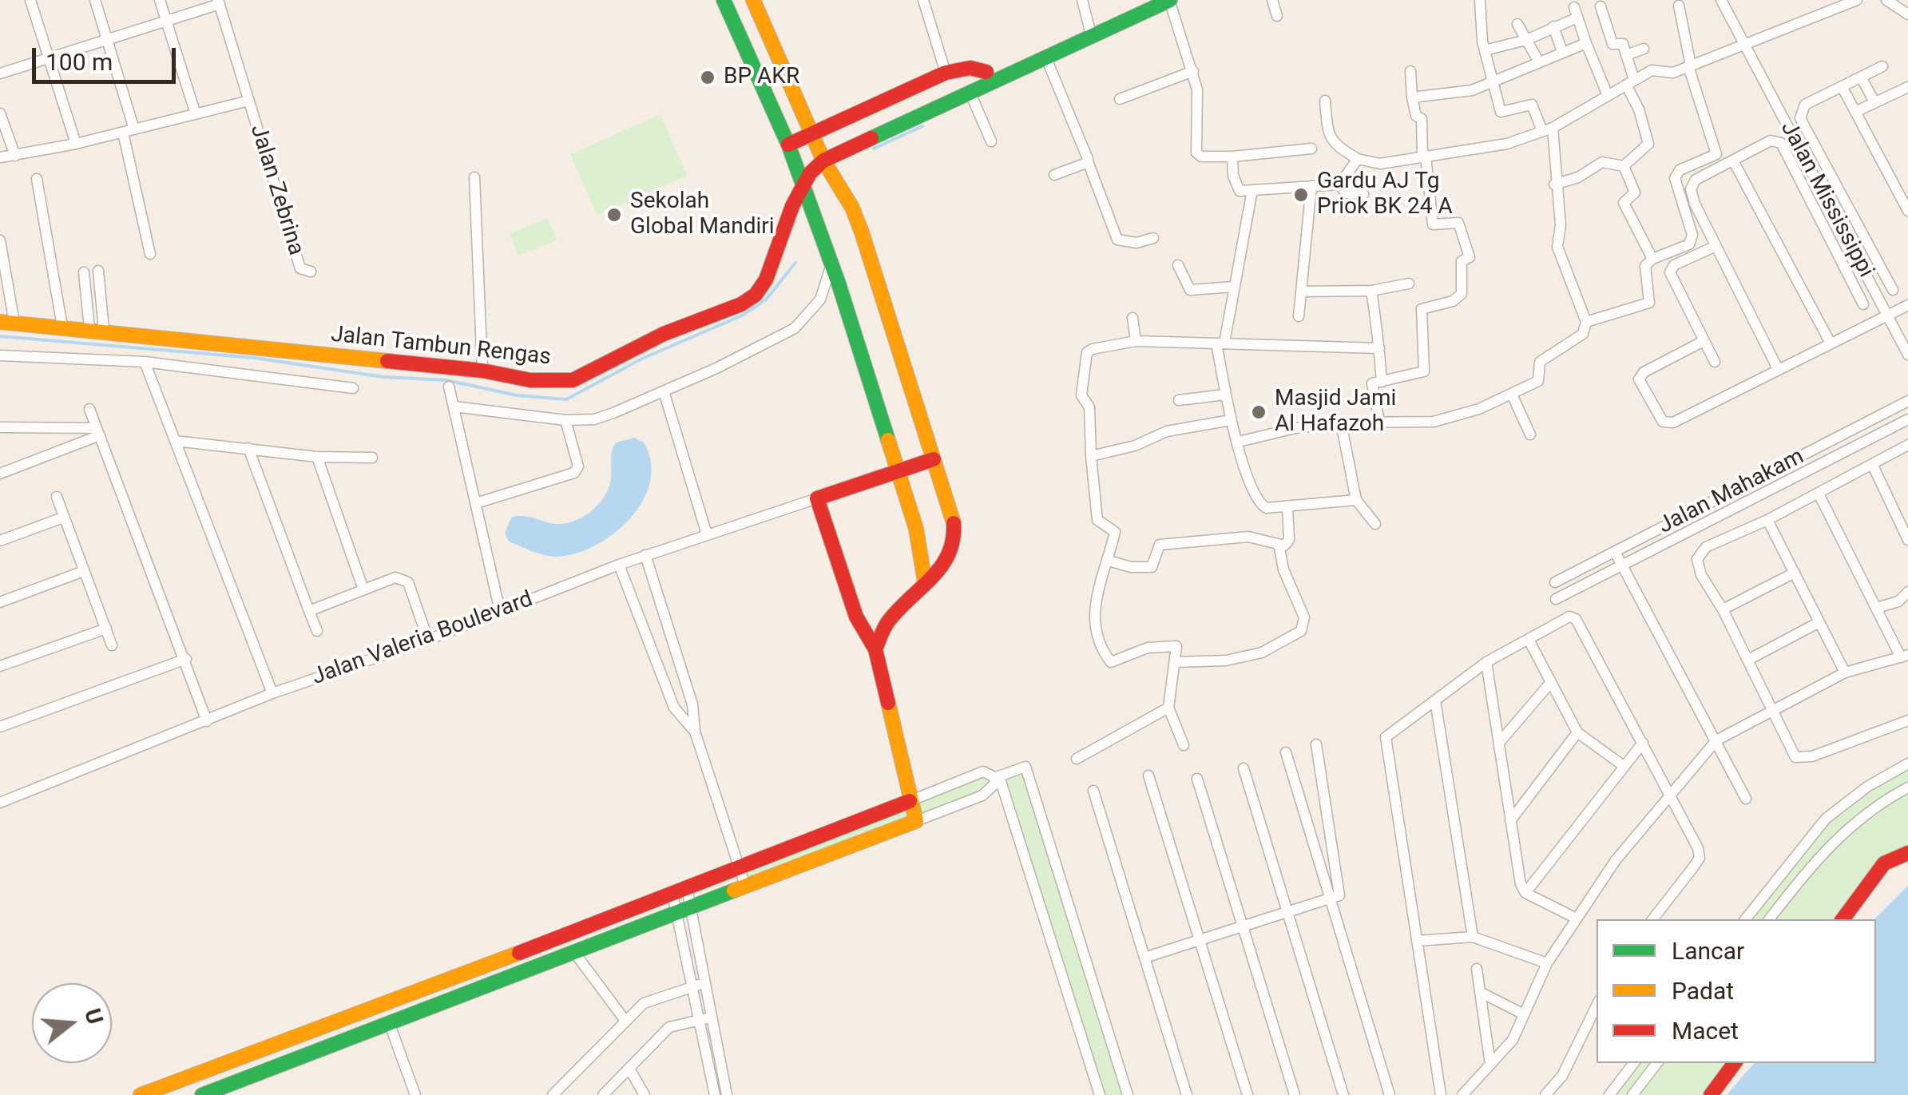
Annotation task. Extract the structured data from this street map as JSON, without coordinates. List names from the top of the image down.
{
  "streets": {
    "street": [
      "Jalan Zebrina",
      "Jalan Mississippi",
      "Jalan Tambun Rengas",
      "Jalan Mahakam",
      "Jalan Valeria Boulevard"
    ]
  },
  "places": [
    "BP AKR",
    "Gardu AJ Tg Priok BK 24 A",
    "Sekolah Global Mandiri",
    "Masjid Jami Al Hafazoh"
  ],
  "legend": ["Lancar", "Padat", "Macet"],
  "scale_bar": "100 m",
  "north": "right"
}
